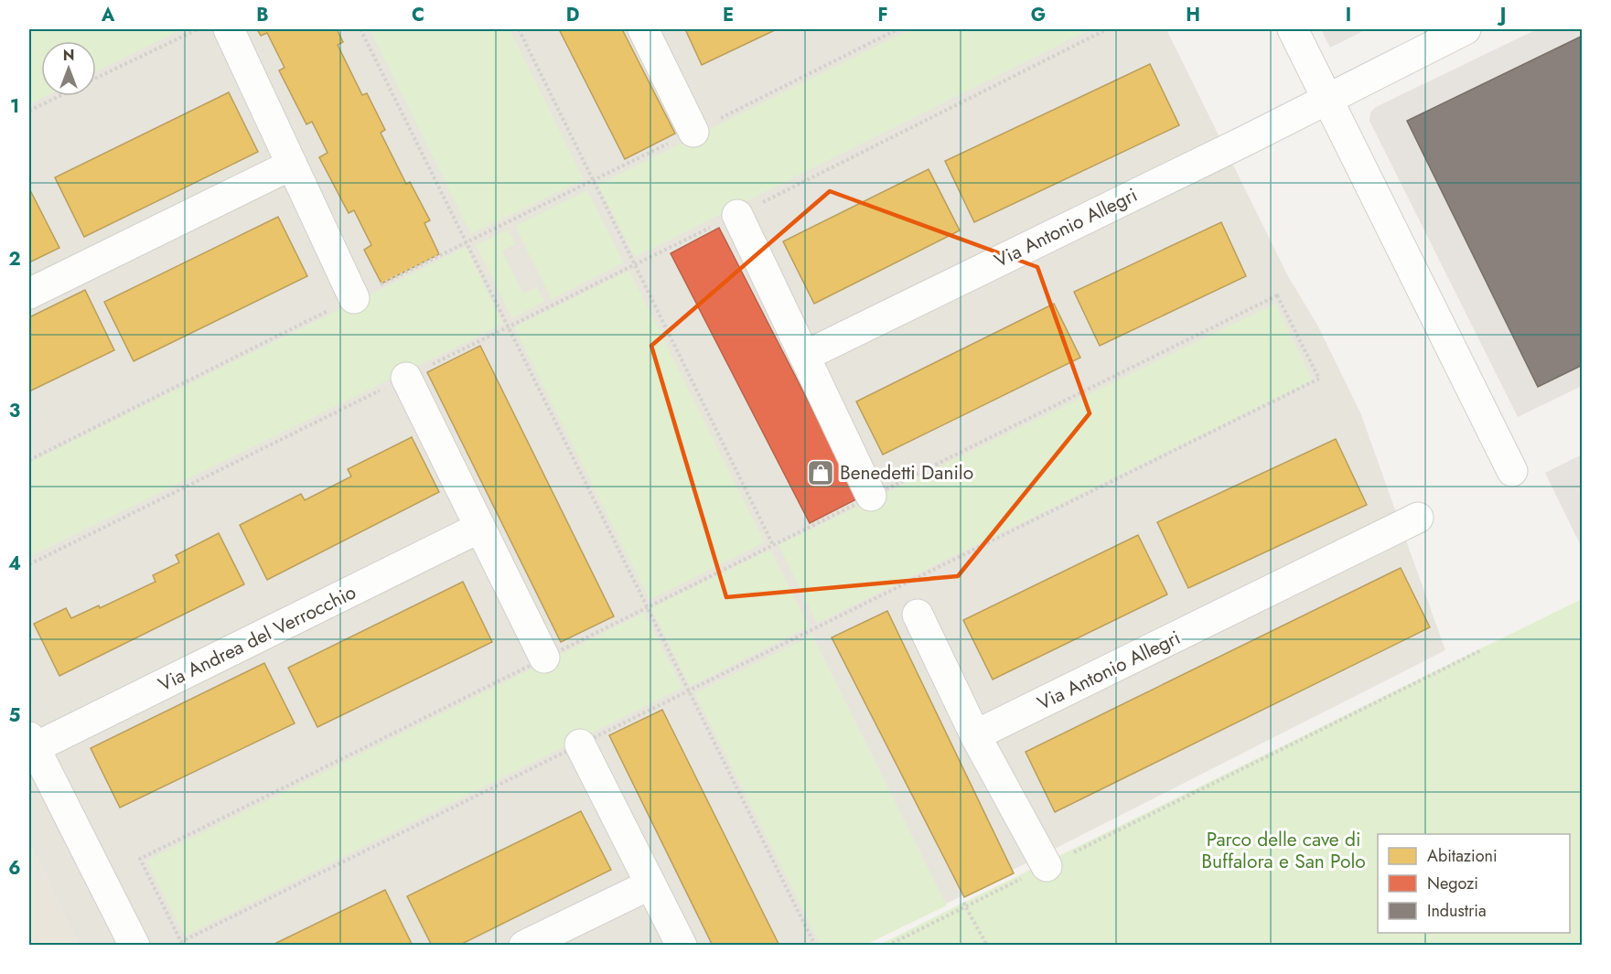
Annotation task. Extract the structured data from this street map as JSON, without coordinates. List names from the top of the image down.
{
  "streets": {
    "street": ["Via Antonio Allegri", "Via Andrea del Verrocchio"]
  },
  "parks": ["Parco delle cave di Buffalora e San Polo"],
  "places": {
    "shop": ["Benedetti Danilo"]
  },
  "legend": ["Abitazioni", "Negozi", "Industria"],
  "north": "top",
  "grid": {
    "columns": [
      "A",
      "B",
      "C",
      "D",
      "E",
      "F",
      "G",
      "H",
      "I",
      "J"
    ],
    "rows": [
      "1",
      "2",
      "3",
      "4",
      "5",
      "6"
    ]
  }
}
